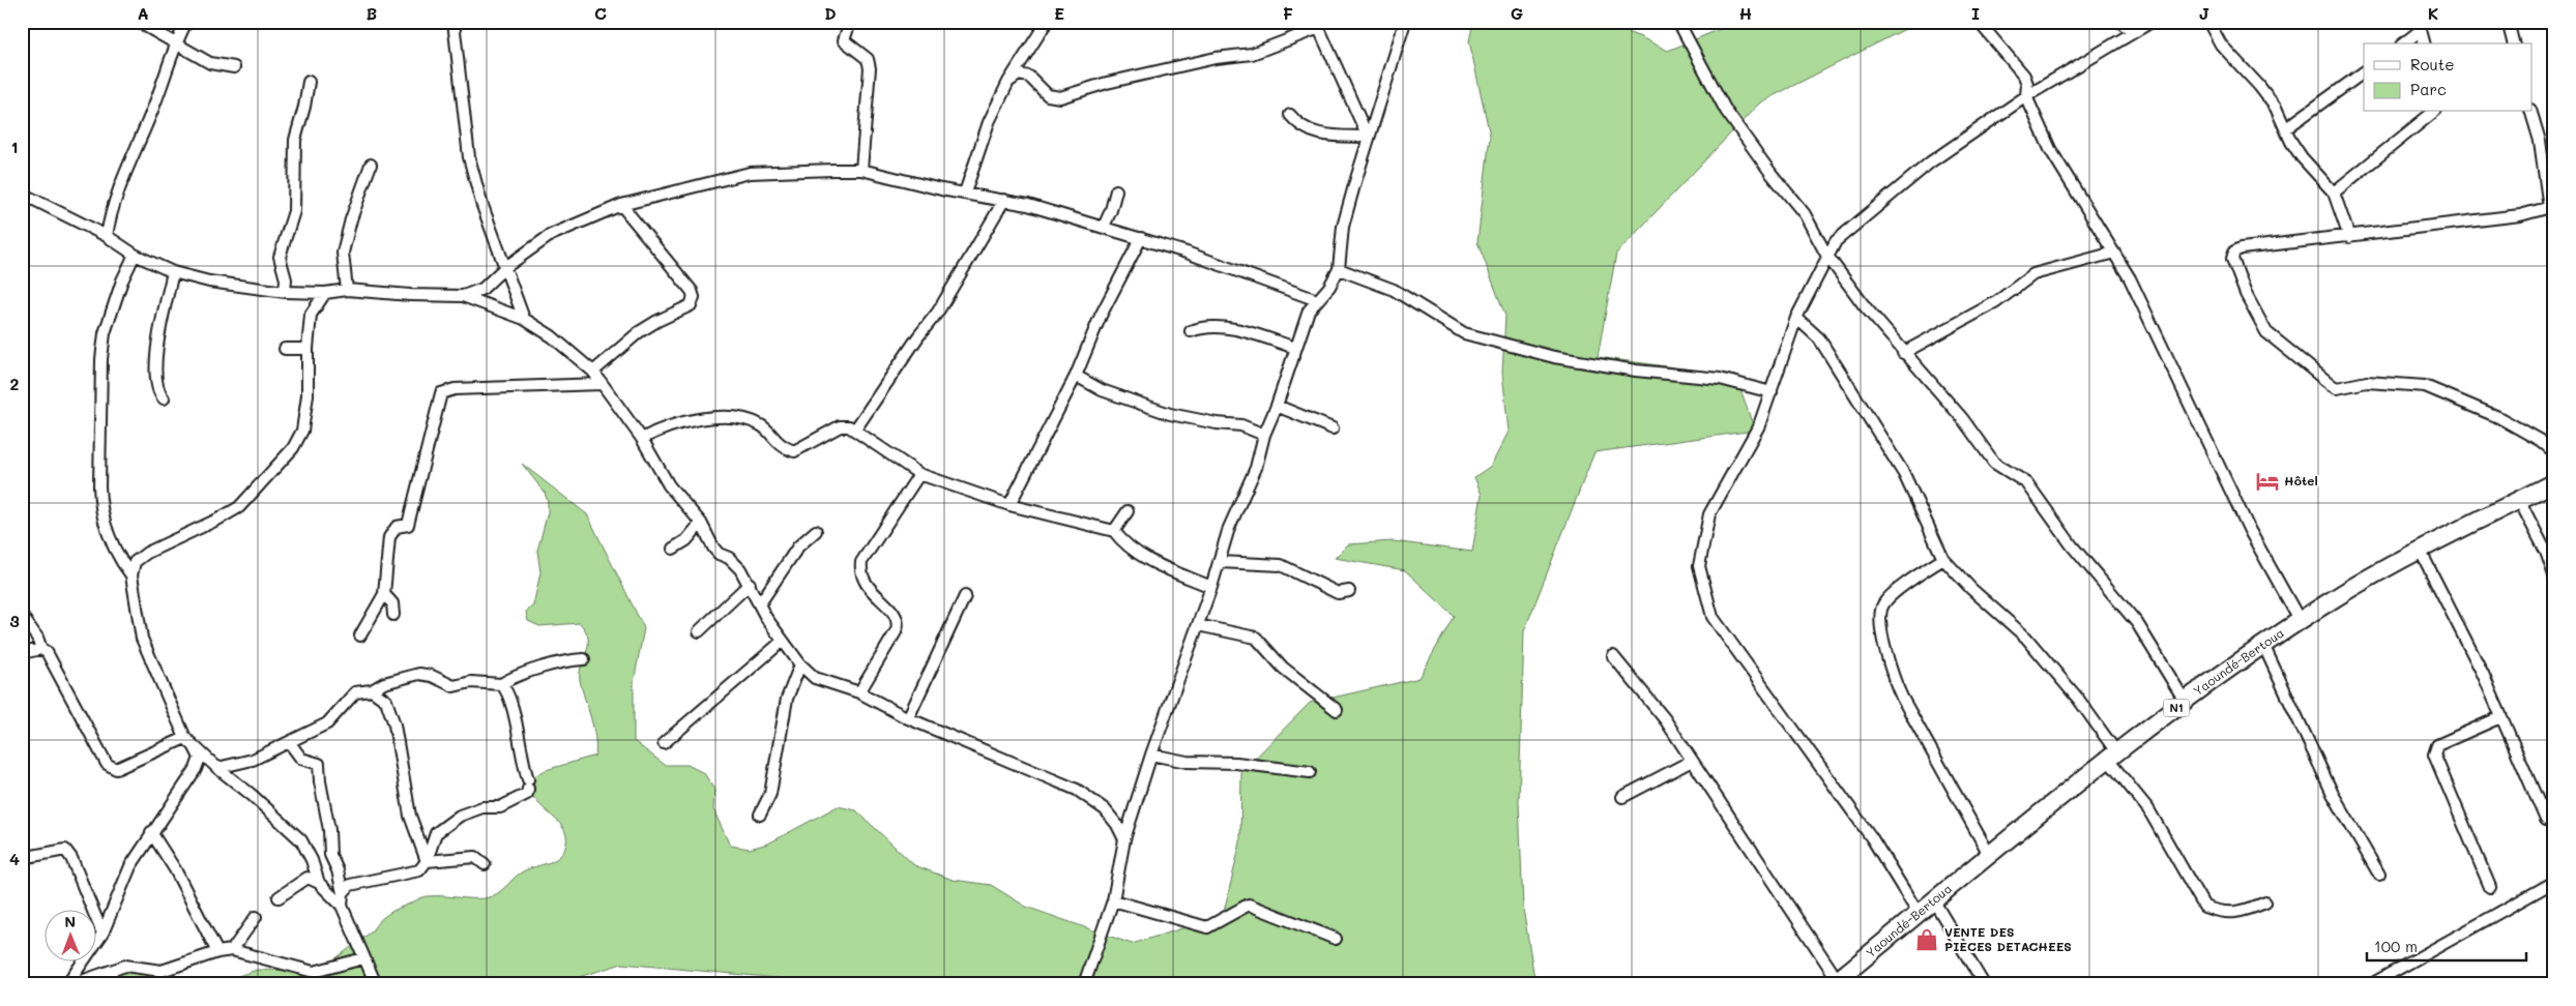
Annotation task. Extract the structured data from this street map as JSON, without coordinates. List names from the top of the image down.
{
  "streets": {
    "highway": ["Yaoundé-Bertoua", "N1"]
  },
  "places": {
    "hotel": ["Hôtel"],
    "shop": ["VENTE DES PIECES DETACHEES"]
  },
  "legend": ["Route", "Parc"],
  "scale_bar": "100 m",
  "north": "top",
  "grid": {
    "columns": [
      "A",
      "B",
      "C",
      "D",
      "E",
      "F",
      "G",
      "H",
      "I",
      "J",
      "K"
    ],
    "rows": [
      "1",
      "2",
      "3",
      "4"
    ]
  }
}
